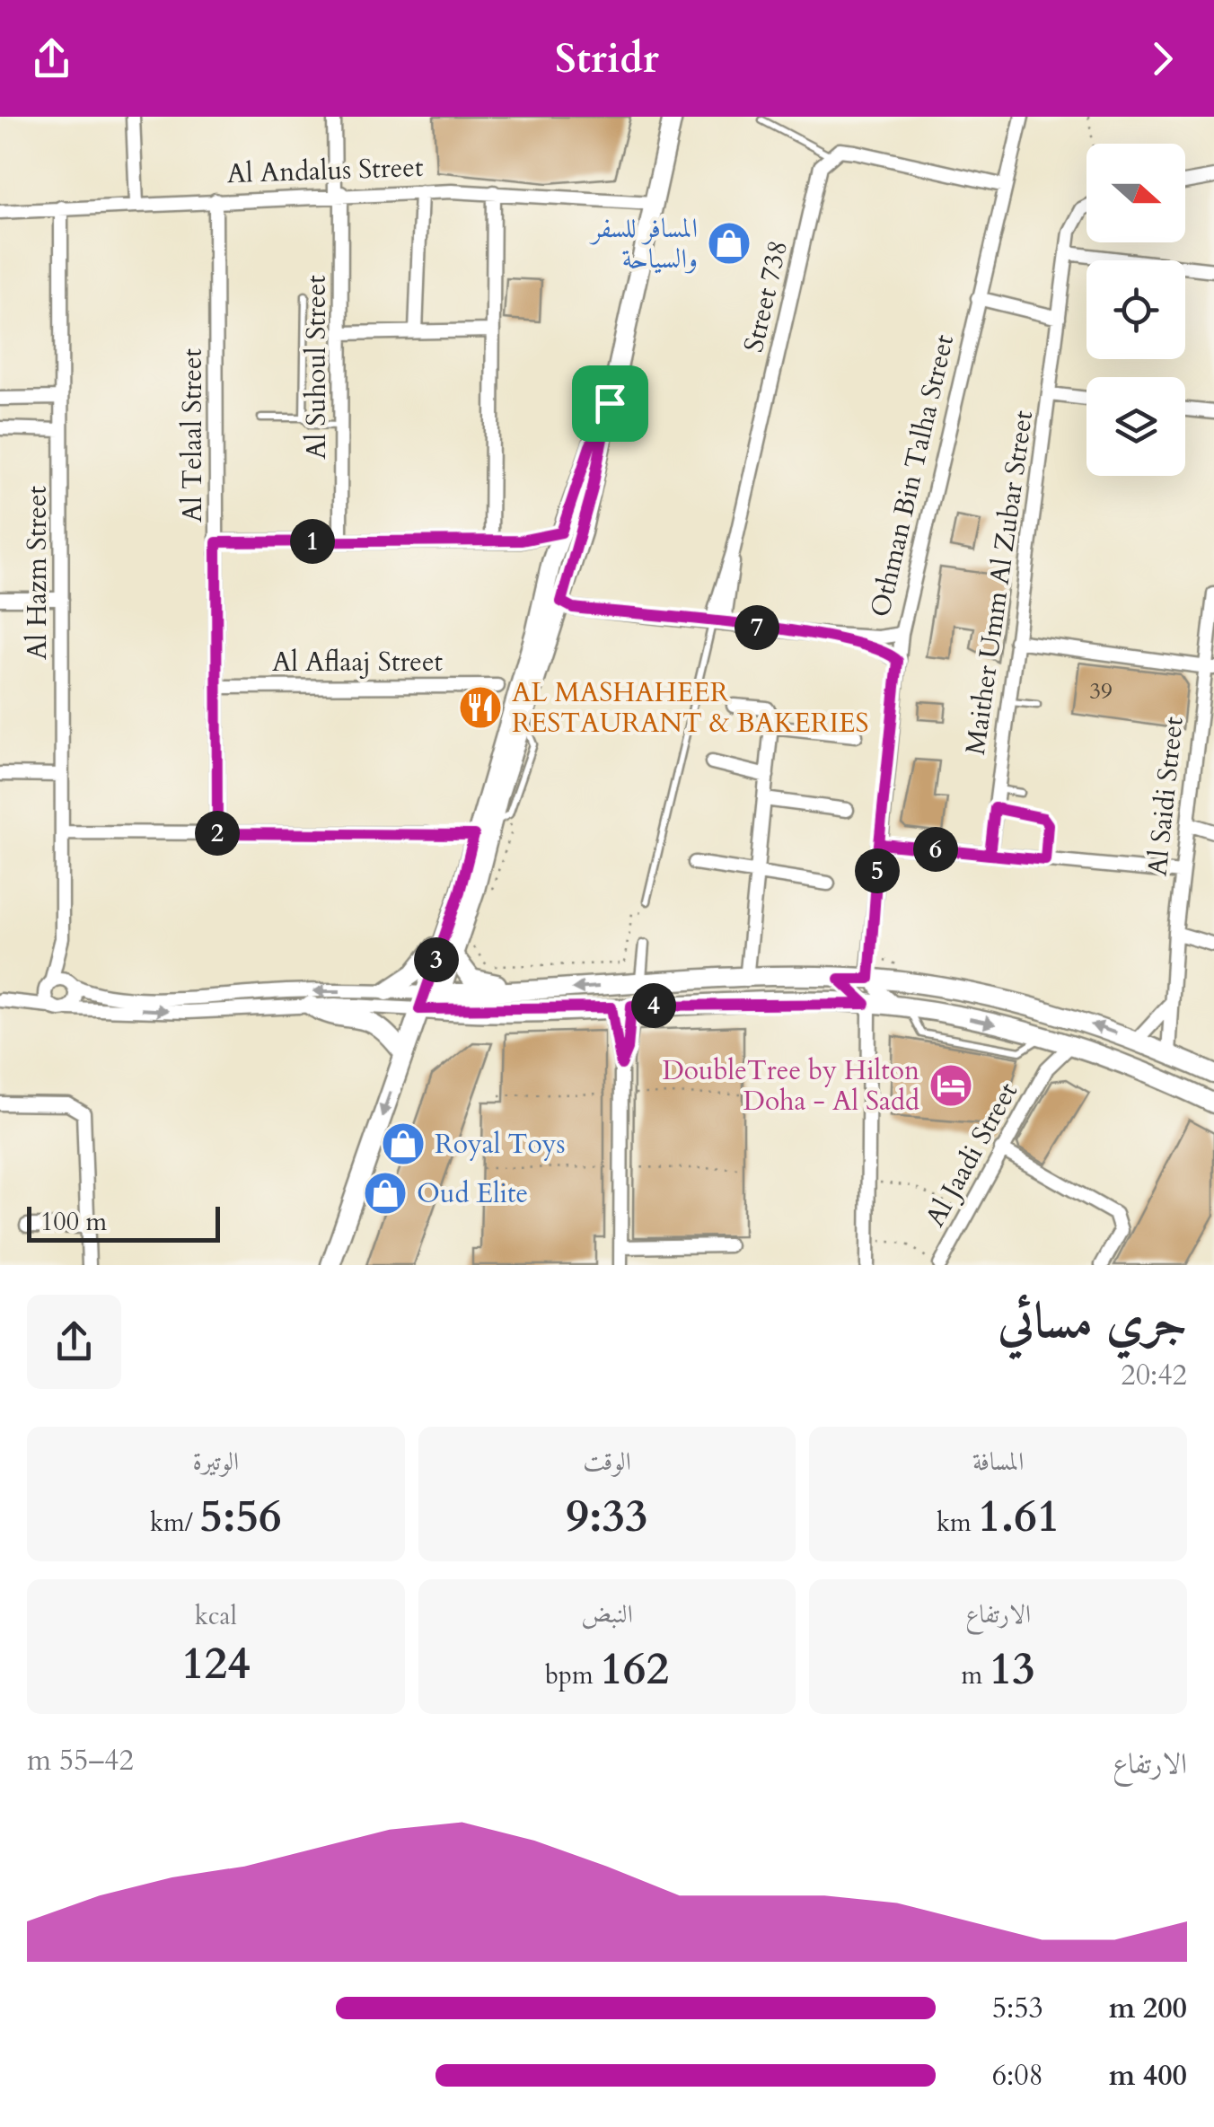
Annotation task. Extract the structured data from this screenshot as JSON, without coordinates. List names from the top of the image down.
{
  "streets": {
    "street": [
      "Al Andalus Street",
      "Street 738",
      "Al Suhoul Street",
      "Al Telaal Street",
      "Othman Bin Talha Street",
      "Al Hazm Street",
      "Maither Umm Al Zubar Street",
      "Al Aflaaj Street",
      "Al Saidi Street",
      "Al Jaadi Street"
    ]
  },
  "crossings": [
    ["Al Andalus Street", "Al Suhoul Street"],
    ["Al Andalus Street", "Al Telaal Street"],
    ["Al Andalus Street", "Al Hazm Street"],
    ["Al Telaal Street", "Al Aflaaj Street"]
  ],
  "places": {
    "shop": ["المسافر للسفر والسياحة", "Royal Toys", "Oud Elite"],
    "restaurant": ["AL MASHAHEER RESTAURANT & BAKERIES"],
    "hotel": ["DoubleTree by Hilton Doha - Al Sadd"]
  },
  "house_numbers": ["39"],
  "scale_bar": "100 m",
  "north": "right",
  "page": {
    "header": "Stridr",
    "pins": [
      "1",
      "7",
      "2",
      "6",
      "5",
      "3",
      "4"
    ],
    "scale": "100 m",
    "heading": ["جري مسائي", "20:42"],
    "stats": [
      ["المسافة", "1.61 km"],
      ["الوقت", "9:33"],
      ["الوتيرة", "5:56 /km"],
      ["الارتفاع", "13 m"],
      ["النبض", "162 bpm"],
      ["kcal", "124"]
    ],
    "chart": ["الارتفاع", "42–55 m"],
    "list": [
      {
        "name": "200 m",
        "note": "5:53"
      },
      {
        "name": "400 m",
        "note": "6:08"
      }
    ]
  }
}
